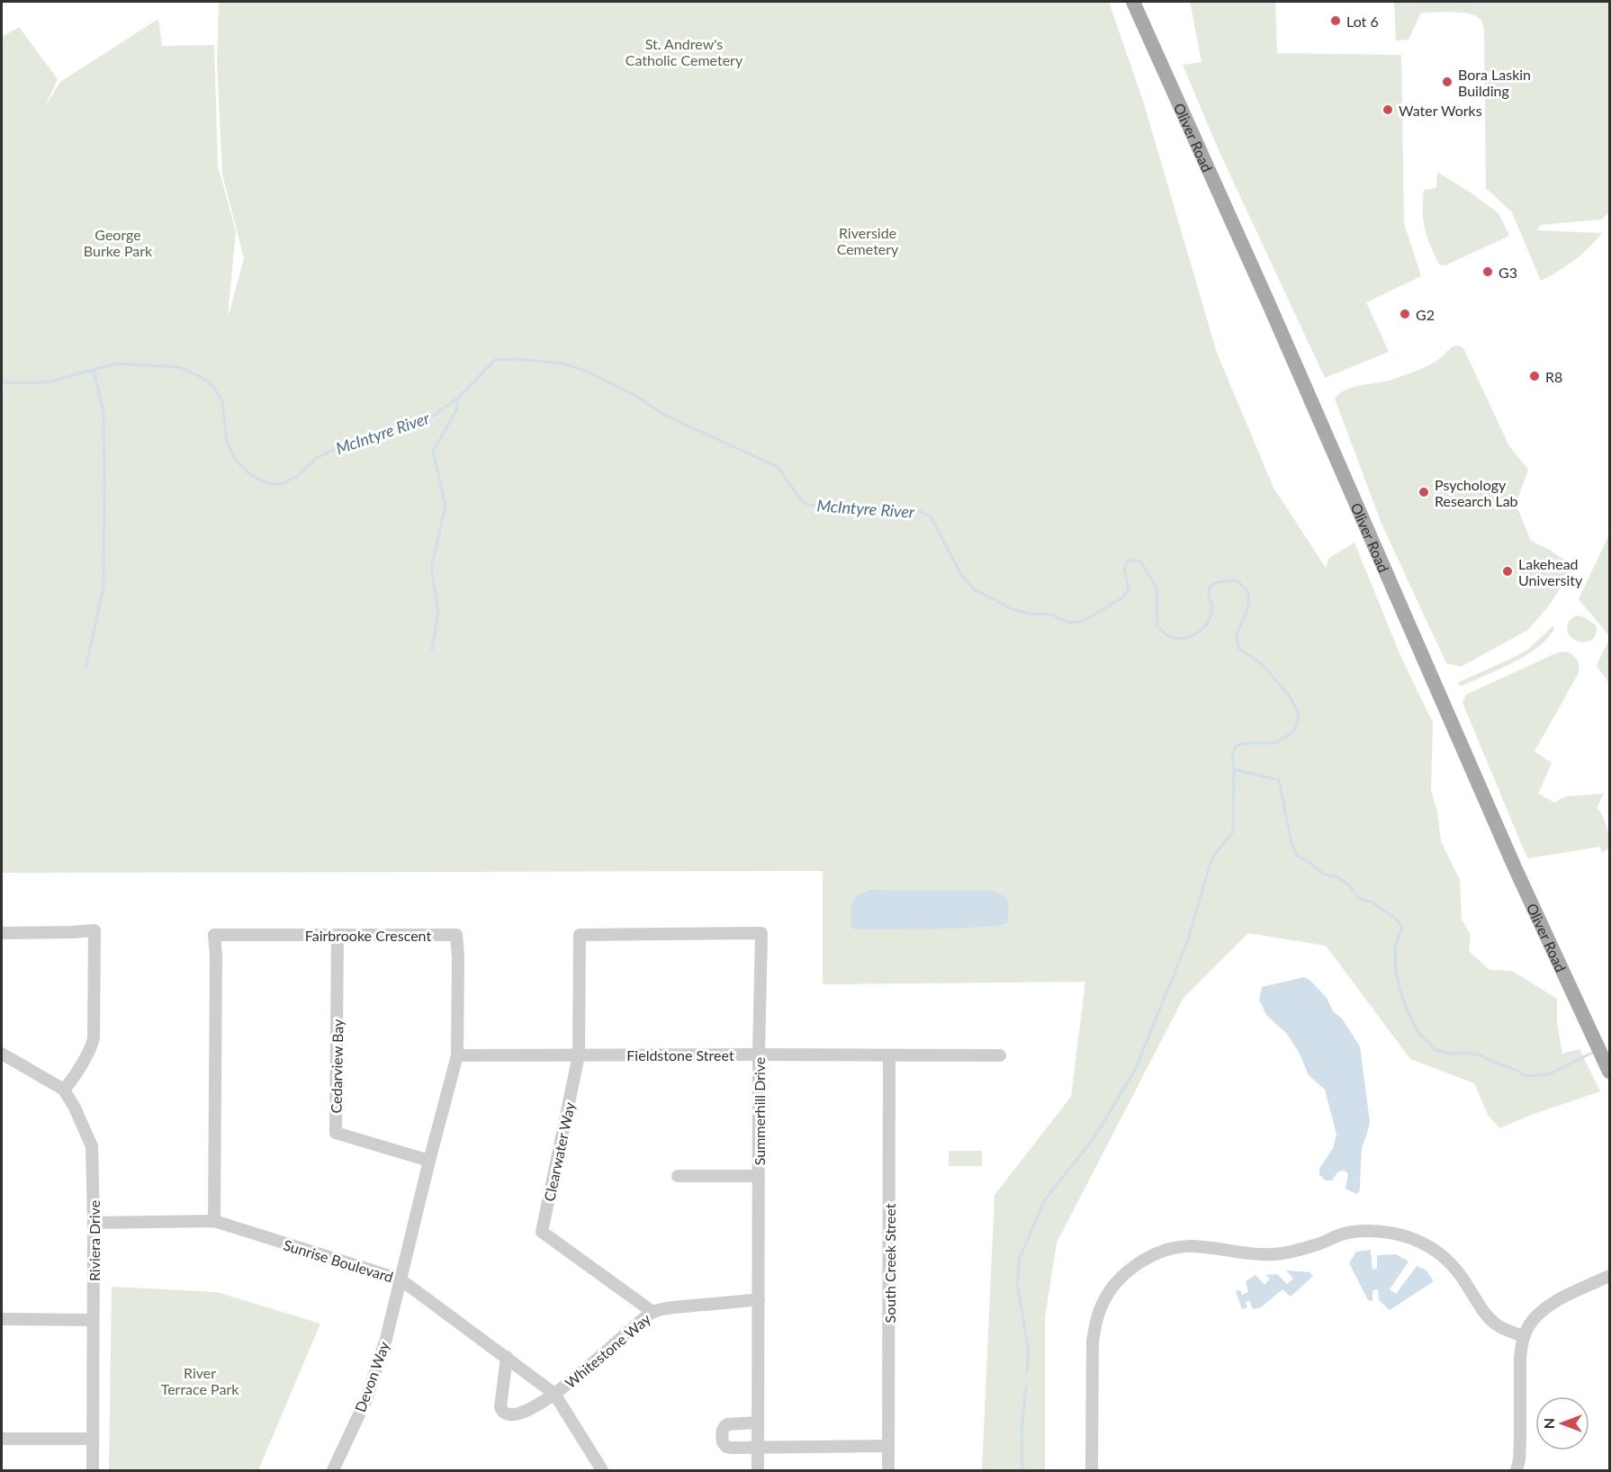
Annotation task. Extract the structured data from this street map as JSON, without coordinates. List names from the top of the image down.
{
  "streets": {
    "main road": ["Oliver Road"],
    "street": [
      "Fairbrooke Crescent",
      "Fieldstone Street",
      "Cedarview Bay",
      "Summerhill Drive",
      "Clearwater Way",
      "Riviera Drive",
      "Sunrise Boulevard",
      "South Creek Street",
      "Whitestone Way",
      "Devon Way"
    ]
  },
  "crossings": [
    ["Fairbrooke Crescent", "Fieldstone Street"],
    ["Fairbrooke Crescent", "Cedarview Bay"],
    ["Fairbrooke Crescent", "Sunrise Boulevard"],
    ["Fairbrooke Crescent", "Devon Way"],
    ["Fieldstone Street", "Summerhill Drive"],
    ["Fieldstone Street", "Clearwater Way"],
    ["Fieldstone Street", "South Creek Street"],
    ["Summerhill Drive", "Clearwater Way"],
    ["Summerhill Drive", "Whitestone Way"],
    ["Clearwater Way", "Whitestone Way"],
    ["Riviera Drive", "Sunrise Boulevard"],
    ["Sunrise Boulevard", "Whitestone Way"],
    ["Sunrise Boulevard", "Devon Way"]
  ],
  "water": ["McIntyre River"],
  "parks": [
    "St. Andrew's Catholic Cemetery",
    "Riverside Cemetery",
    "George Burke Park",
    "River Terrace Park"
  ],
  "places": [
    "Lot 6",
    "Bora Laskin Building",
    "Water Works",
    "G3",
    "G2",
    "R8",
    "Psychology Research Lab",
    "Lakehead University"
  ],
  "north": "left"
}
